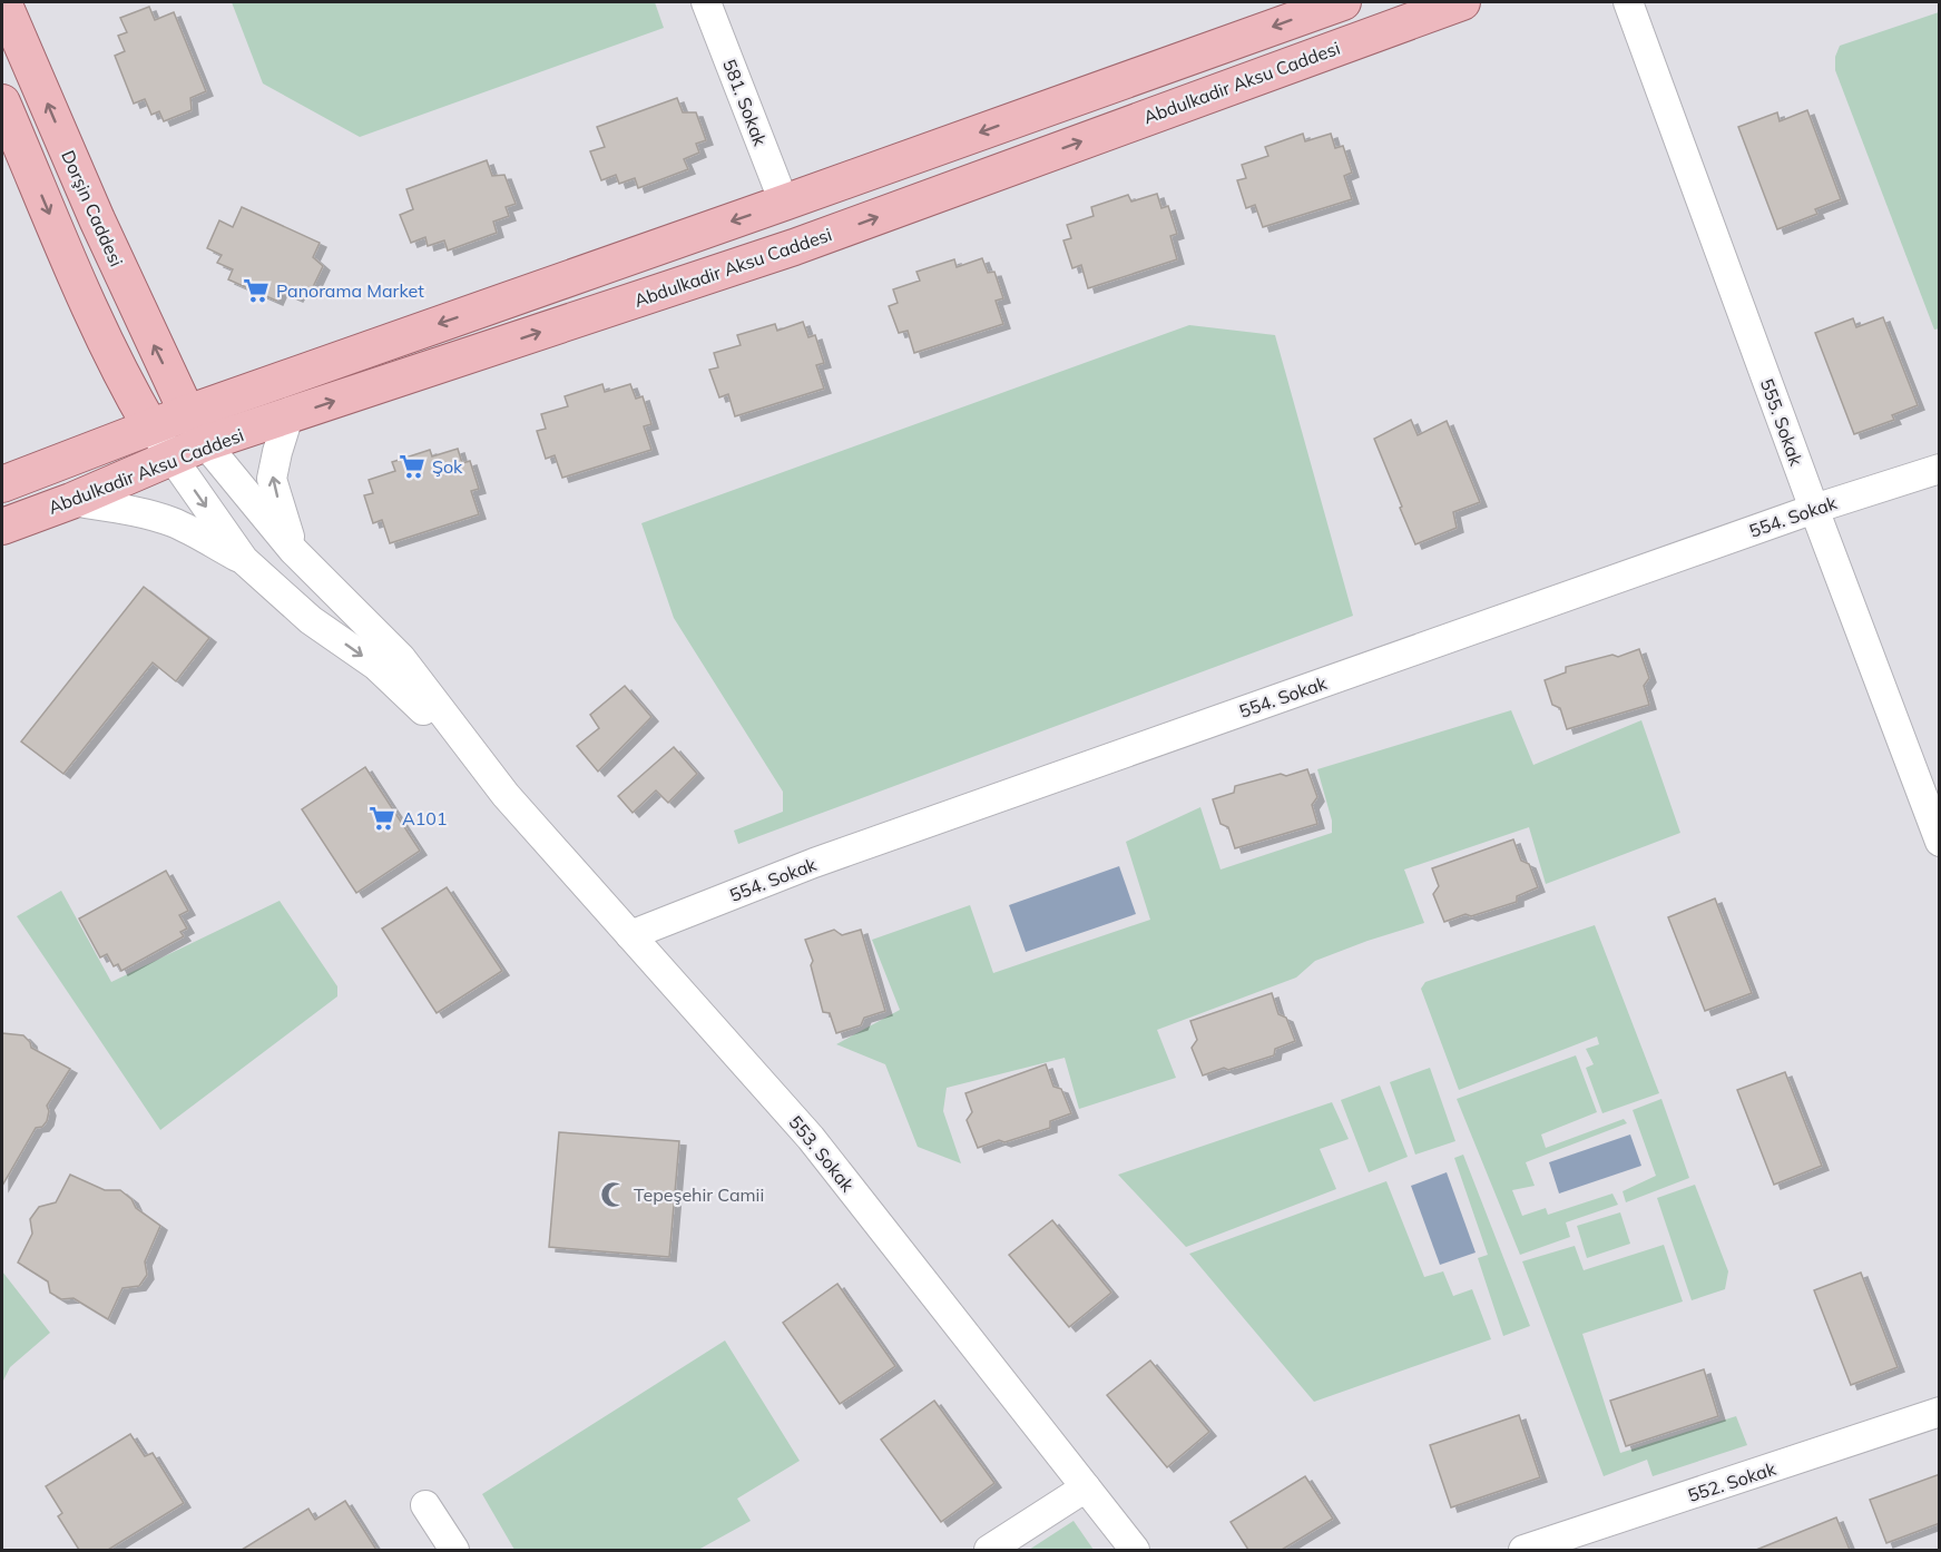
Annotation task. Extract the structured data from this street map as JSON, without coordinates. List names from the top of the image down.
{
  "streets": {
    "main road": ["Abdulkadir Aksu Caddesi", "Dorşin Caddesi"],
    "street": [
      "581. Sokak",
      "555. Sokak",
      "554. Sokak",
      "553. Sokak",
      "552. Sokak"
    ]
  },
  "crossings": [
    ["555. Sokak", "554. Sokak"],
    ["554. Sokak", "553. Sokak"]
  ],
  "places": {
    "supermarket": ["Panorama Market", "Şok", "A101"],
    "mosque": ["Tepeşehir Camii"]
  }
}
